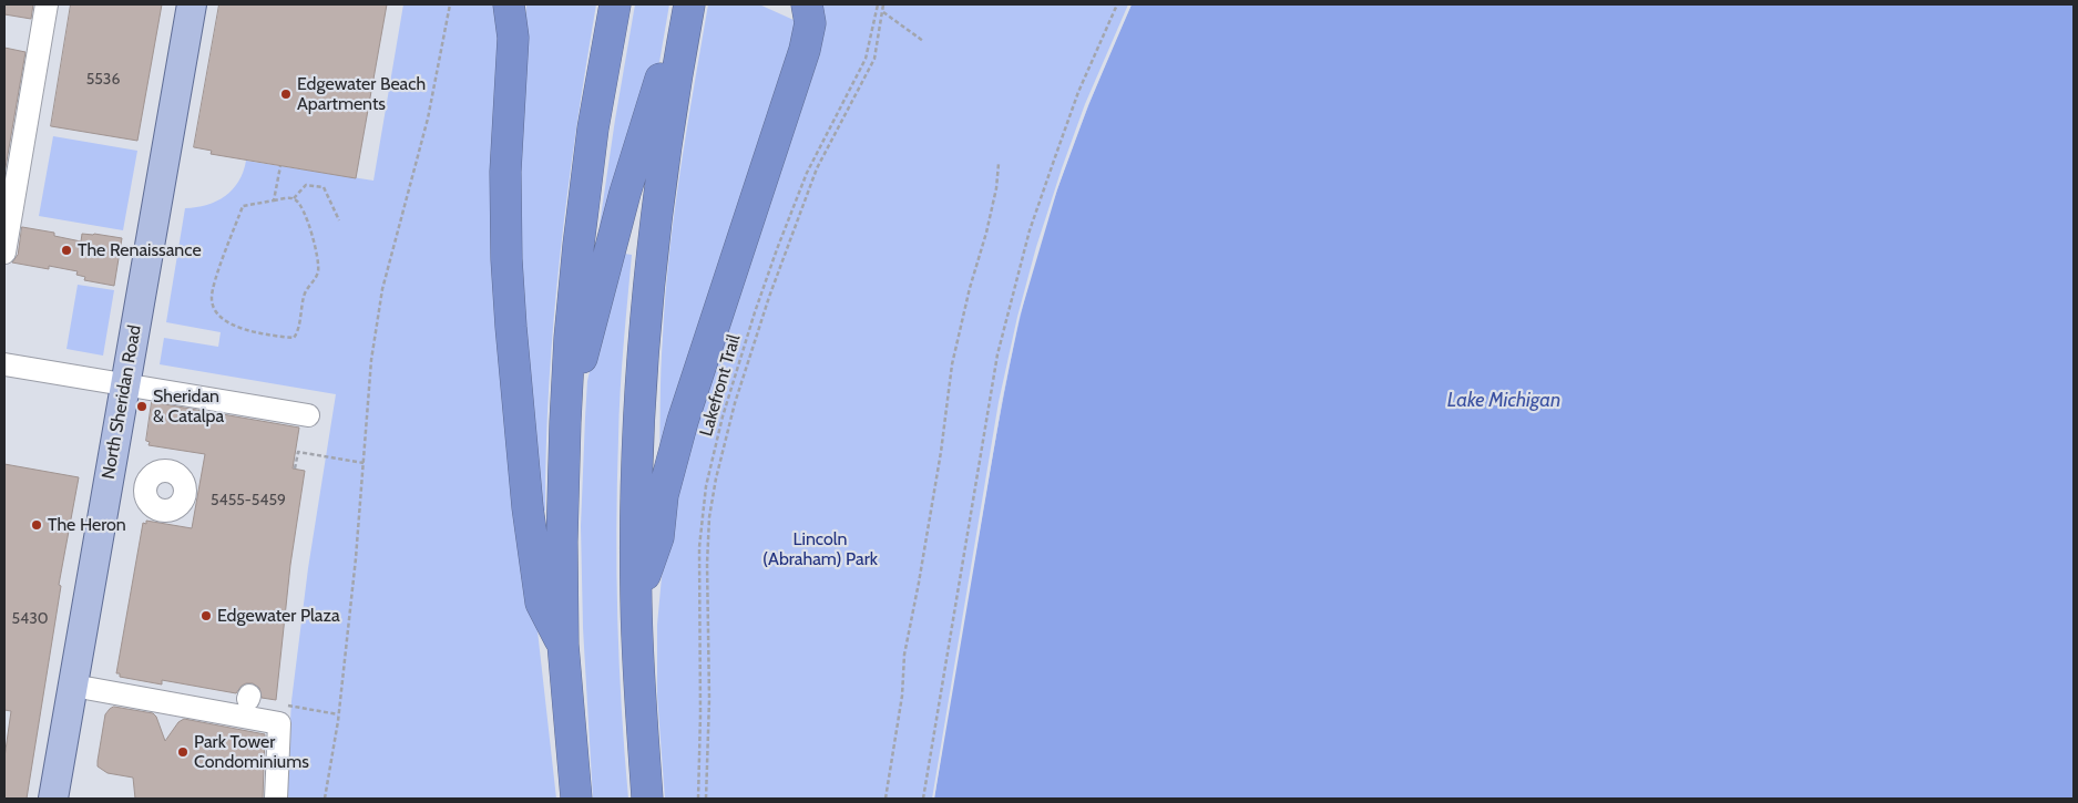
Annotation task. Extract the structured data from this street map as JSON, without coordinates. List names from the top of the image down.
{
  "streets": {
    "main road": ["North Sheridan Road"],
    "path": ["Lakefront Trail"]
  },
  "water": ["Lake Michigan"],
  "parks": ["Lincoln (Abraham) Park"],
  "places": [
    "Edgewater Beach Apartments",
    "The Renaissance",
    "Sheridan & Catalpa",
    "The Heron",
    "Edgewater Plaza",
    "Park Tower Condominiums"
  ],
  "house_numbers": ["5536", "5455-5459", "5430"]
}
